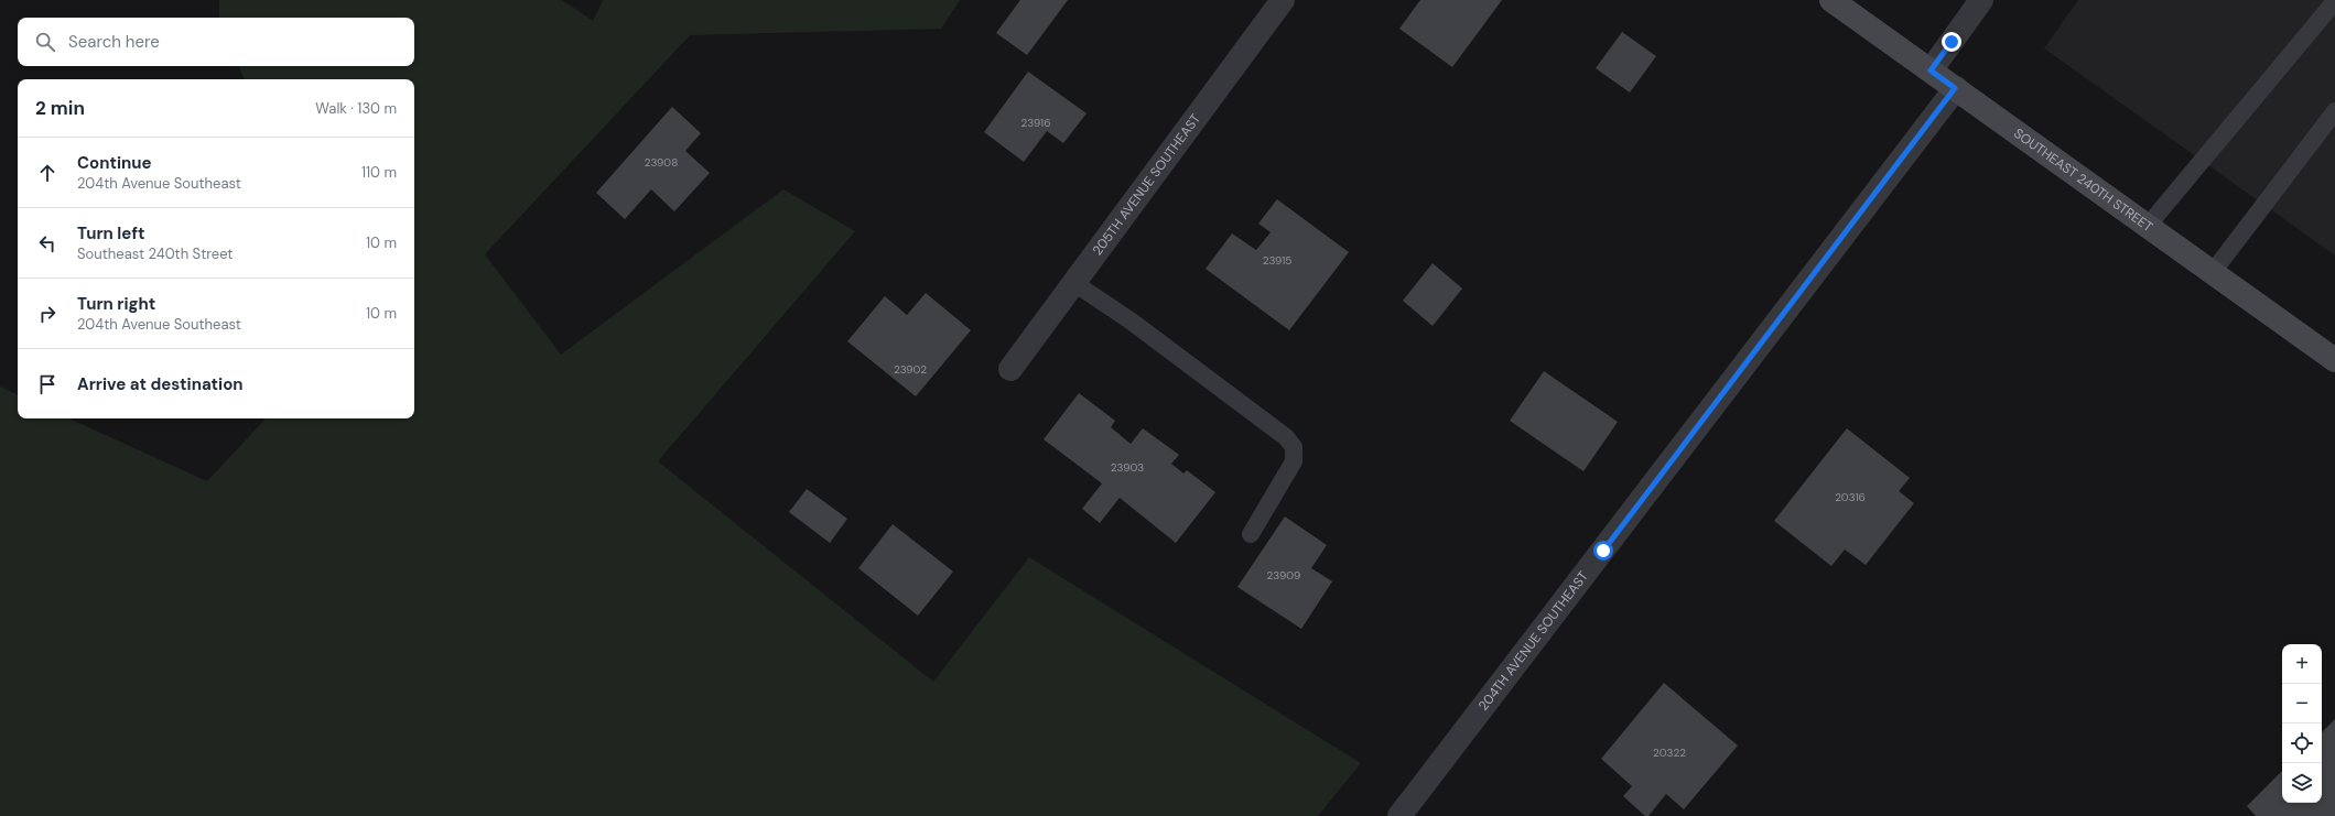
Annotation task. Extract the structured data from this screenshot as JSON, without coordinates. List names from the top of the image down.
{
  "streets": {
    "main road": ["SOUTHEAST 240TH STREET"],
    "street": ["205TH AVENUE SOUTHEAST", "204TH AVENUE SOUTHEAST"]
  },
  "crossings": [
    ["SOUTHEAST 240TH STREET", "204TH AVENUE SOUTHEAST"]
  ],
  "house_numbers": [
    "23916",
    "23908",
    "23915",
    "23902",
    "23903",
    "20316",
    "23909",
    "20322"
  ],
  "page": {
    "search": "Search here",
    "heading": ["2 min", "Walk · 130 m"],
    "list": [
      ["Continue", "204th Avenue Southeast", "110 m"],
      ["Turn left", "Southeast 240th Street", "10 m"],
      ["Turn right", "204th Avenue Southeast", "10 m"],
      "Arrive at destination"
    ],
    "map_buttons": ["+", "−"]
  }
}
